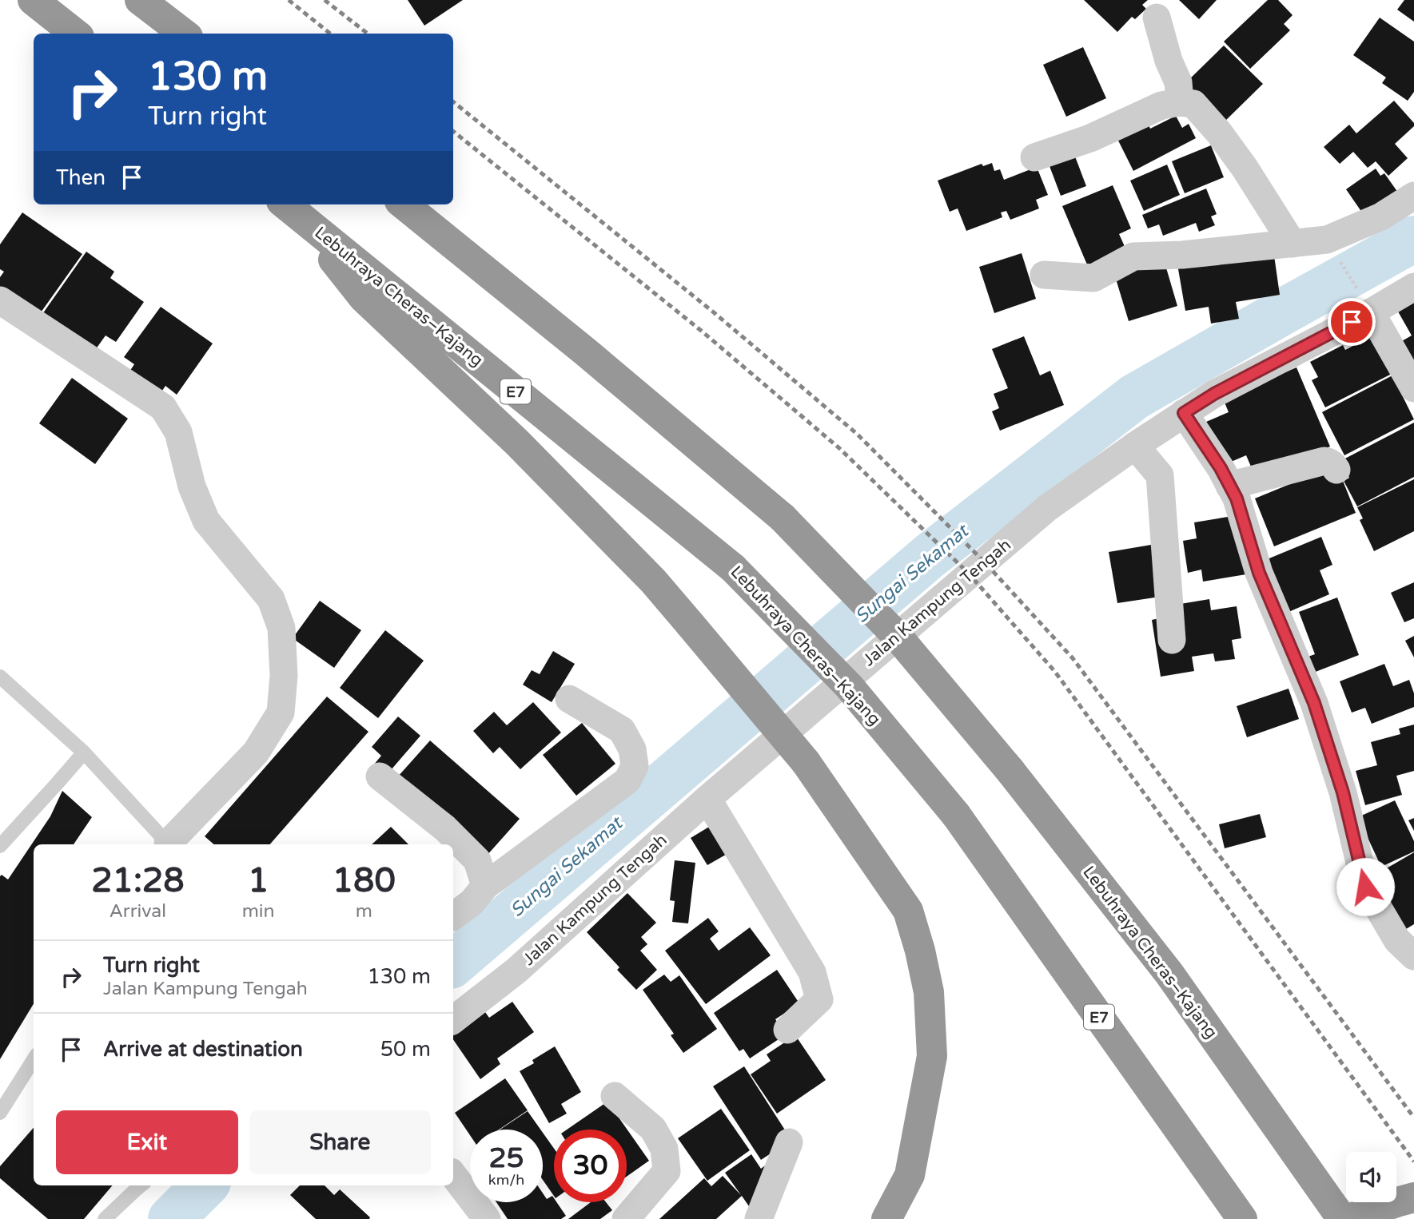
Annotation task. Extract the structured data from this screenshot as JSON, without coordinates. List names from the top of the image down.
{
  "streets": {
    "highway": ["Lebuhraya Cheras–Kajang", "E7"],
    "street": ["Jalan Kampung Tengah"]
  },
  "water": ["Sungai Sekamat"],
  "page": {
    "turn": ["130 m", "Turn right"],
    "then": "Then",
    "eta": [
      "21:28",
      "Arrival",
      "1",
      "min",
      "180",
      "m"
    ],
    "list": [
      {
        "name": "Turn right",
        "note": "Jalan Kampung Tengah",
        "value": "130 m"
      },
      {
        "name": "Arrive at destination",
        "value": "50 m"
      }
    ],
    "buttons": ["Exit", "Share"],
    "speed": "25 km/h",
    "limit": "30"
  }
}
